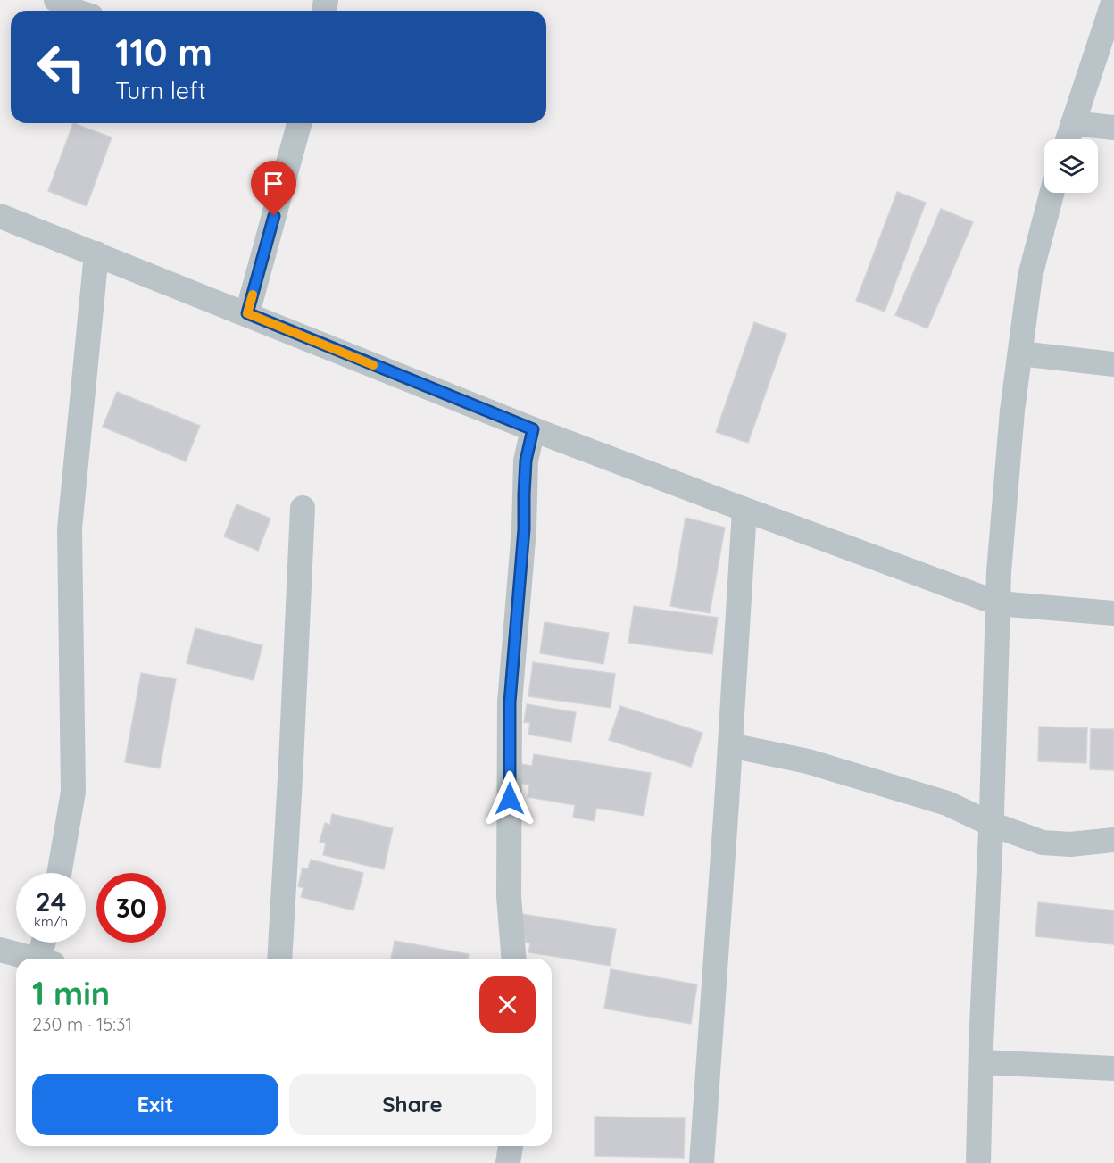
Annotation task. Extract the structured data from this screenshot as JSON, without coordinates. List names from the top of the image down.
{
  "page": {
    "turn": ["110 m", "Turn left"],
    "speed": "24 km/h",
    "limit": "30",
    "heading": ["1 min", "230 m · 15:31"],
    "buttons": ["Exit", "Share"]
  }
}
